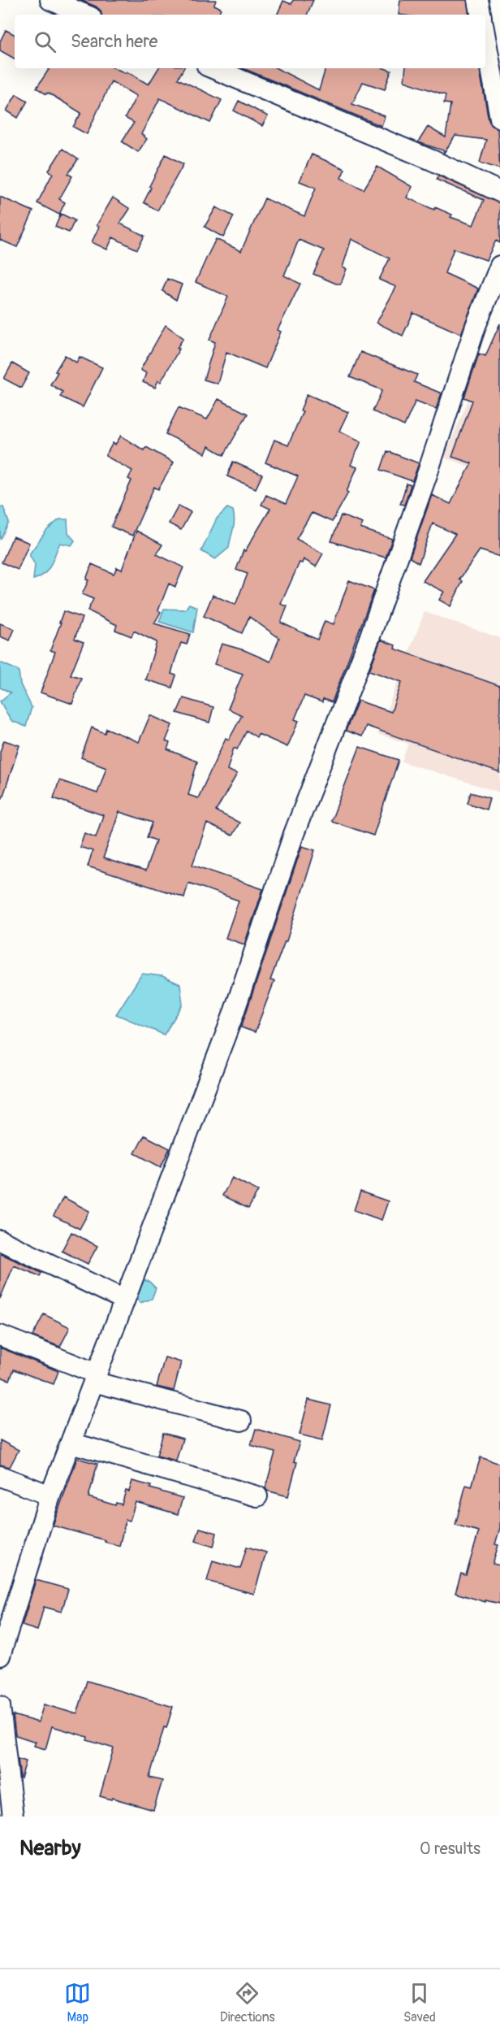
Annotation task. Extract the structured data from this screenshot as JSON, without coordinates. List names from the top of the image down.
{
  "page": {
    "search": "Search here",
    "heading": ["Nearby", "0 results"],
    "nav": ["Map", "Directions", "Saved"]
  }
}
